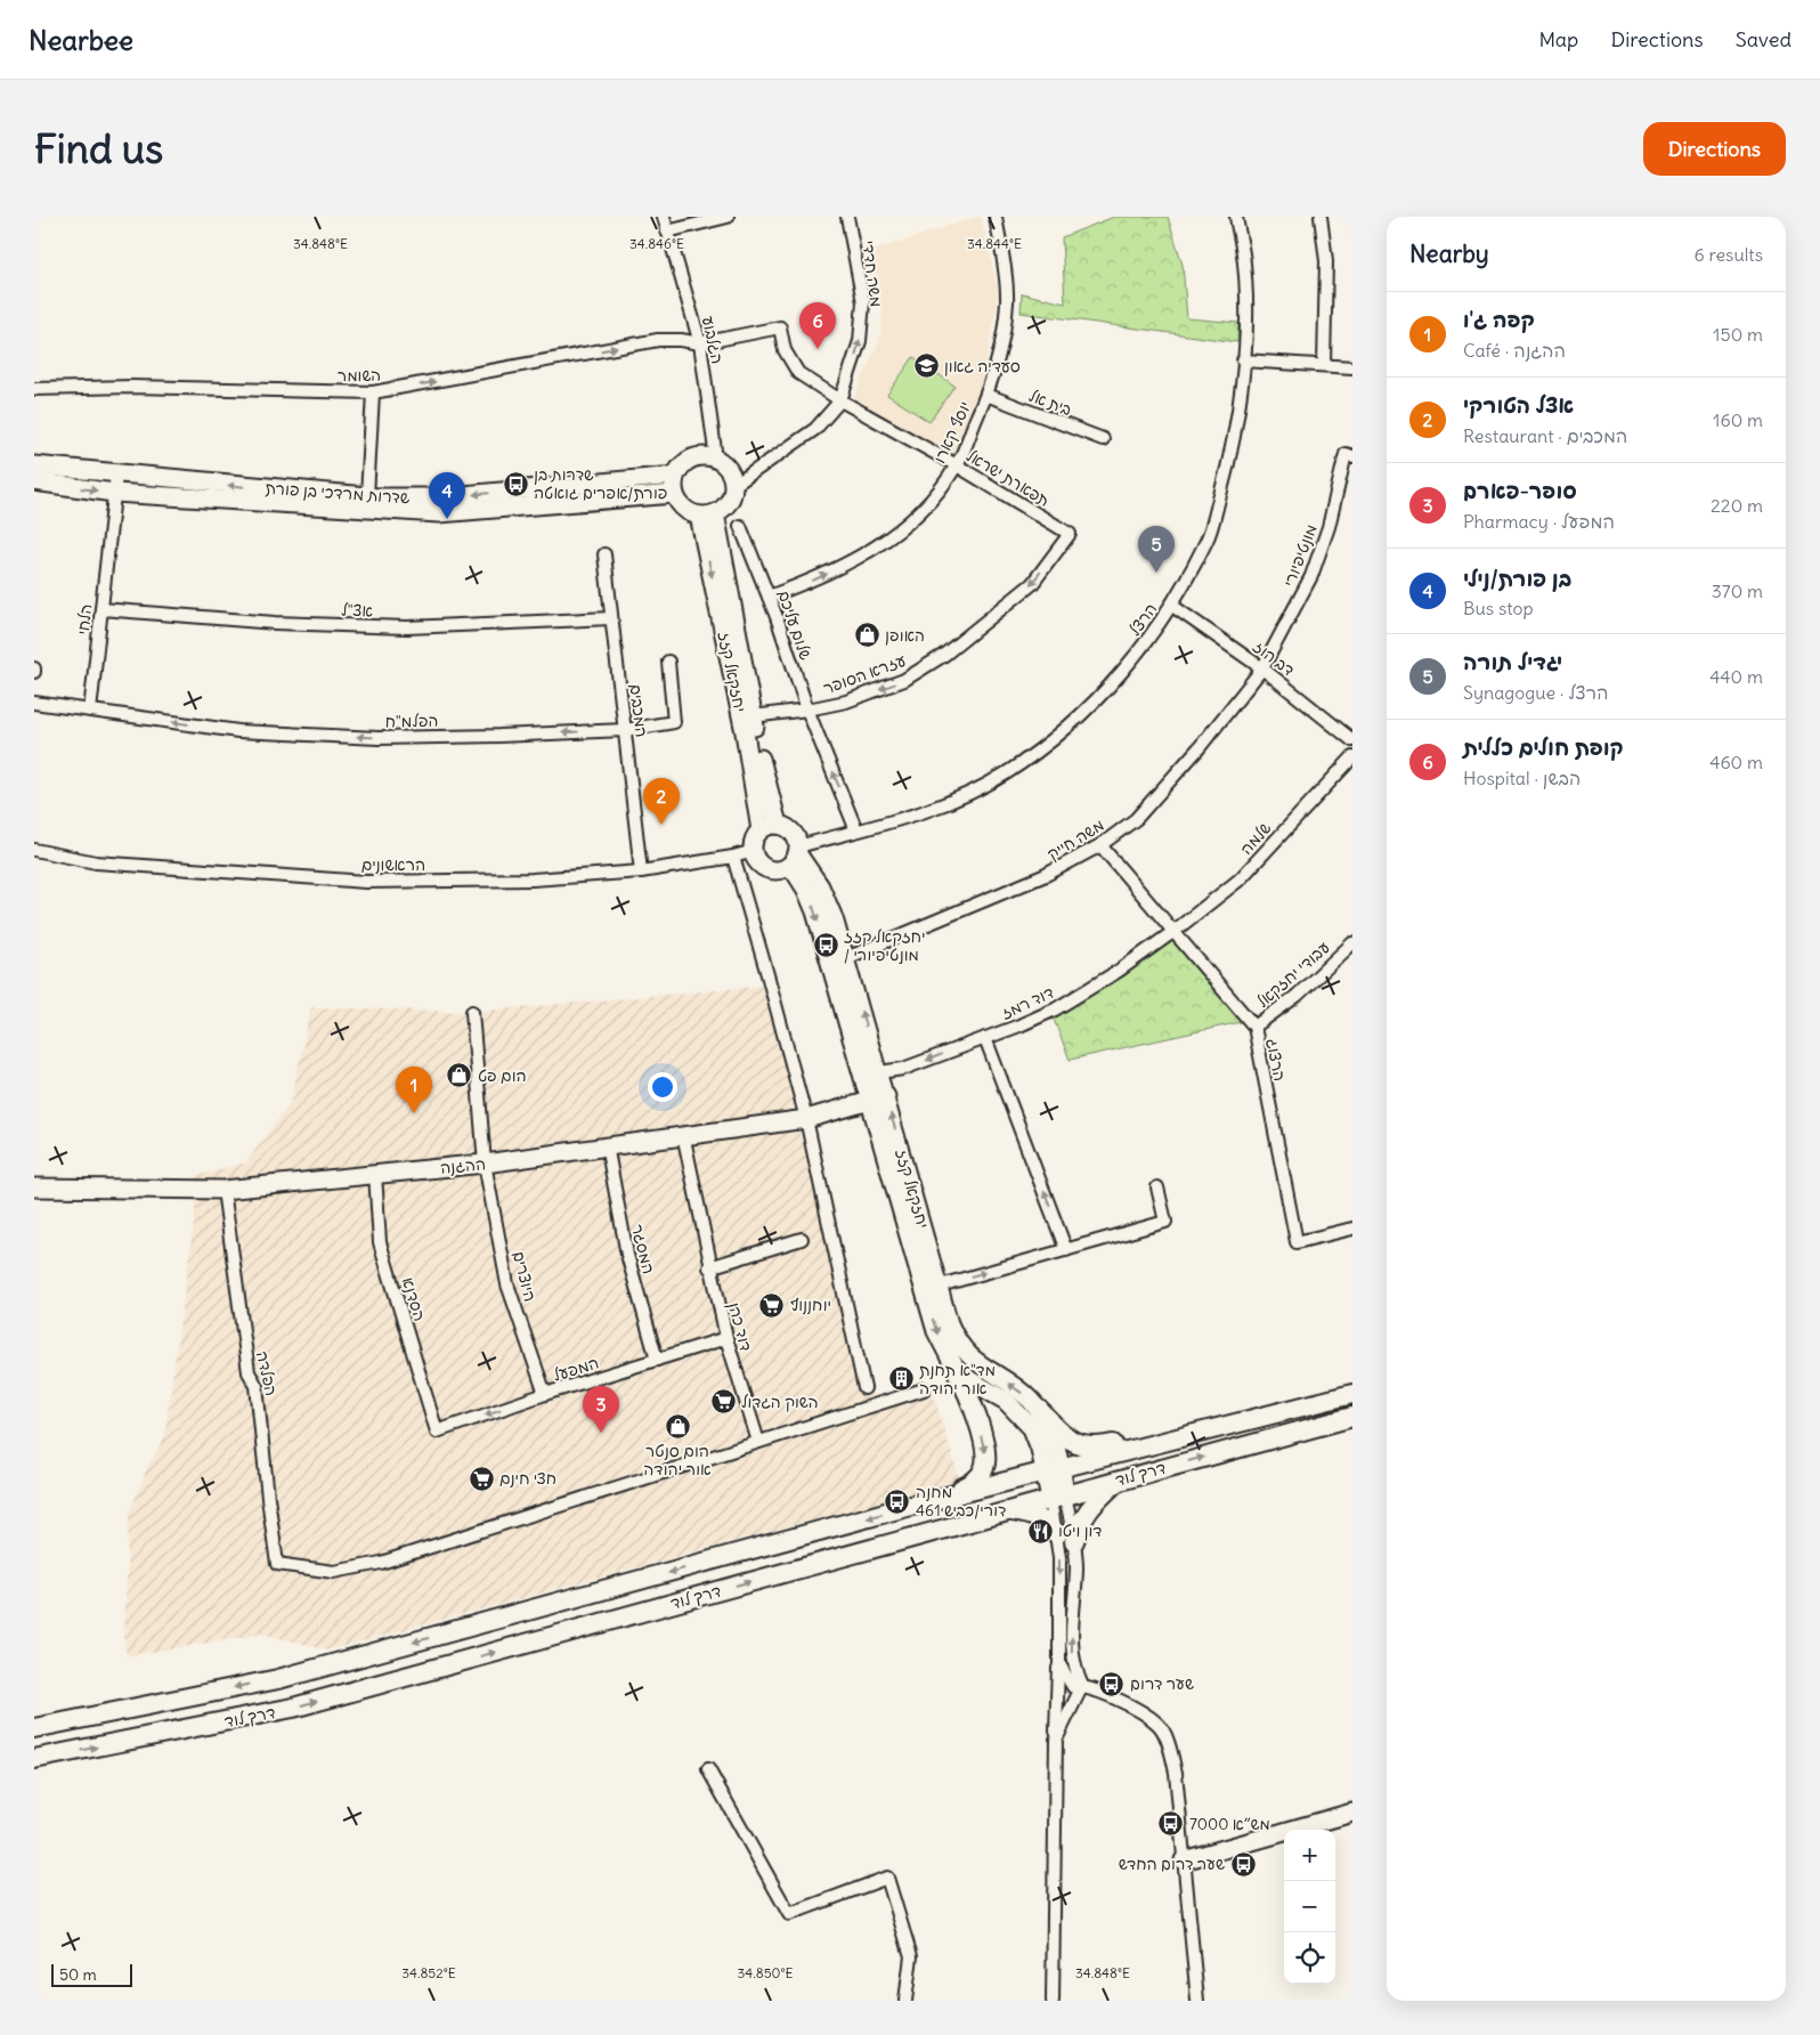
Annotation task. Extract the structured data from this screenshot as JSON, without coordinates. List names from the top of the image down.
{
  "streets": {
    "main road": ["דרך לוד"],
    "street": [
      "משה חדדי",
      "הגלבוע",
      "השומר",
      "בית אל",
      "יוסף קארו",
      "תפארת ישראל",
      "שדרות מרדכי בן פורת",
      "מונטיפיורי",
      "אצ\"ל",
      "הלחי",
      "הרצל",
      "שלום עליכם",
      "דב הוז",
      "יחזקאל קזז",
      "עזרא הסופר",
      "המכבים",
      "הפלמ\"ח",
      "שלמה",
      "משה חייק",
      "הראשונים",
      "עבודי יחזקאל",
      "דוד רמז",
      "הרצוג",
      "ההגנה",
      "המסגר",
      "היוצרים",
      "הסדנא",
      "דוד כהן",
      "המפעל",
      "הפלדה"
    ]
  },
  "crossings": [
    ["משה חדדי", "הגלבוע"],
    ["משה חדדי", "תפארת ישראל"],
    ["משה חדדי", "שדרות מרדכי בן פורת"],
    ["משה חדדי", "יחזקאל קזז"],
    ["הגלבוע", "השומר"],
    ["הגלבוע", "תפארת ישראל"],
    ["הגלבוע", "שדרות מרדכי בן פורת"],
    ["הגלבוע", "יחזקאל קזז"],
    ["השומר", "תפארת ישראל"],
    ["בית אל", "יוסף קארו"],
    ["יוסף קארו", "תפארת ישראל"],
    ["יוסף קארו", "שלום עליכם"],
    ["תפארת ישראל", "עזרא הסופר"],
    ["שדרות מרדכי בן פורת", "הלחי"],
    ["שדרות מרדכי בן פורת", "יחזקאל קזז"],
    ["מונטיפיורי", "דב הוז"],
    ["מונטיפיורי", "משה חייק"],
    ["אצ\"ל", "הלחי"],
    ["אצ\"ל", "המכבים"],
    ["הלחי", "הפלמ\"ח"],
    ["הרצל", "שלום עליכם"],
    ["הרצל", "דב הוז"],
    ["הרצל", "יחזקאל קזז"],
    ["הרצל", "הראשונים"],
    ["שלום עליכם", "עזרא הסופר"],
    ["דב הוז", "משה חייק"],
    ["יחזקאל קזז", "עזרא הסופר"],
    ["יחזקאל קזז", "משה חייק"],
    ["יחזקאל קזז", "הראשונים"],
    ["יחזקאל קזז", "דוד רמז"],
    ["יחזקאל קזז", "ההגנה"],
    ["יחזקאל קזז", "דרך לוד"],
    ["המכבים", "הפלמ\"ח"],
    ["המכבים", "הראשונים"],
    ["שלמה", "דוד רמז"],
    ["שלמה", "הרצוג"],
    ["משה חייק", "הרצוג"],
    ["עבודי יחזקאל", "הרצוג"],
    ["דוד רמז", "הרצוג"],
    ["ההגנה", "המסגר"],
    ["ההגנה", "היוצרים"],
    ["ההגנה", "הסדנא"],
    ["ההגנה", "דוד כהן"],
    ["ההגנה", "הפלדה"],
    ["המסגר", "המפעל"],
    ["היוצרים", "המפעל"],
    ["הסדנא", "המפעל"],
    ["דוד כהן", "המפעל"],
    ["דוד כהן", "הפלדה"]
  ],
  "one_way": [
    "משה חדדי",
    "השומר",
    "יוסף קארו",
    "שלום עליכם",
    "עזרא הסופר",
    "הפלמ\"ח",
    "המפעל"
  ],
  "places": {
    "school or university": ["סעדיה גאון"],
    "bus stop": [
      "שדרות בן פורת/אפרים גואטה",
      "יחזקאל קזז / מונטיפיורי",
      "מחנה דורי/כביש 461",
      "שער דרום",
      "מש״א 7000",
      "שער דרום החדש"
    ],
    "shop": ["האופן", "הום פט", "הום סנטר אור יהודה"],
    "supermarket": ["יוחננוף", "השוק הגדול", "חצי חינם"],
    "building": ["מד\"א תחנת אור יהודה"],
    "restaurant": ["דון ויטו"]
  },
  "scale_bar": "50 m",
  "page": {
    "header": "Nearbee",
    "nav": ["Map", "Directions", "Saved"],
    "buttons": "Directions",
    "title": "Find us",
    "heading": ["Nearby", "6 results"],
    "list": [
      {
        "mark": "1",
        "name": "קפה ג'ו",
        "note": "Café · ההגנה",
        "value": "150 m"
      },
      {
        "mark": "2",
        "name": "אצל הטורקי",
        "note": "Restaurant · המכבים",
        "value": "160 m"
      },
      {
        "mark": "3",
        "name": "סופר-פארם",
        "note": "Pharmacy · המפעל",
        "value": "220 m"
      },
      {
        "mark": "4",
        "name": "בן פורת/נילי",
        "note": "Bus stop",
        "value": "370 m"
      },
      {
        "mark": "5",
        "name": "יגדיל תורה",
        "note": "Synagogue · הרצל",
        "value": "440 m"
      },
      {
        "mark": "6",
        "name": "קופת חולים כללית",
        "note": "Hospital · הבשן",
        "value": "460 m"
      }
    ],
    "pins": [
      "6",
      "4",
      "5",
      "2",
      "1",
      "3"
    ],
    "map_buttons": ["+", "−"],
    "scale": "50 m"
  },
  "coordinates": [
    "34.848°E",
    "34.846°E",
    "34.844°E",
    "34.852°E",
    "34.850°E"
  ]
}
